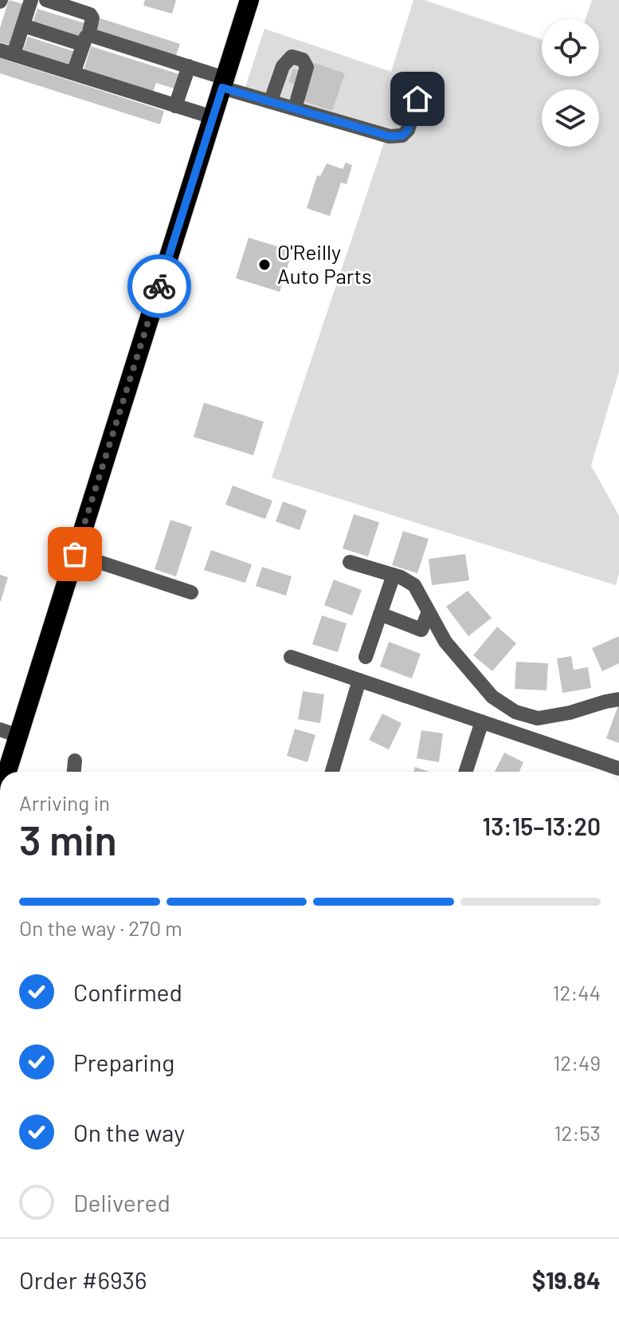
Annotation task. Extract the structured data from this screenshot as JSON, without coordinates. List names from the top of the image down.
{
  "places": ["O'Reilly Auto Parts"],
  "page": {
    "heading": ["3 min", "Arriving in", "13:15–13:20"],
    "panel": ["Order #6936", "$19.84"],
    "bar": "On the way · 270 m",
    "list": [
      ["Confirmed", "12:44"],
      ["Preparing", "12:49"],
      ["On the way", "12:53"],
      "Delivered"
    ]
  }
}
